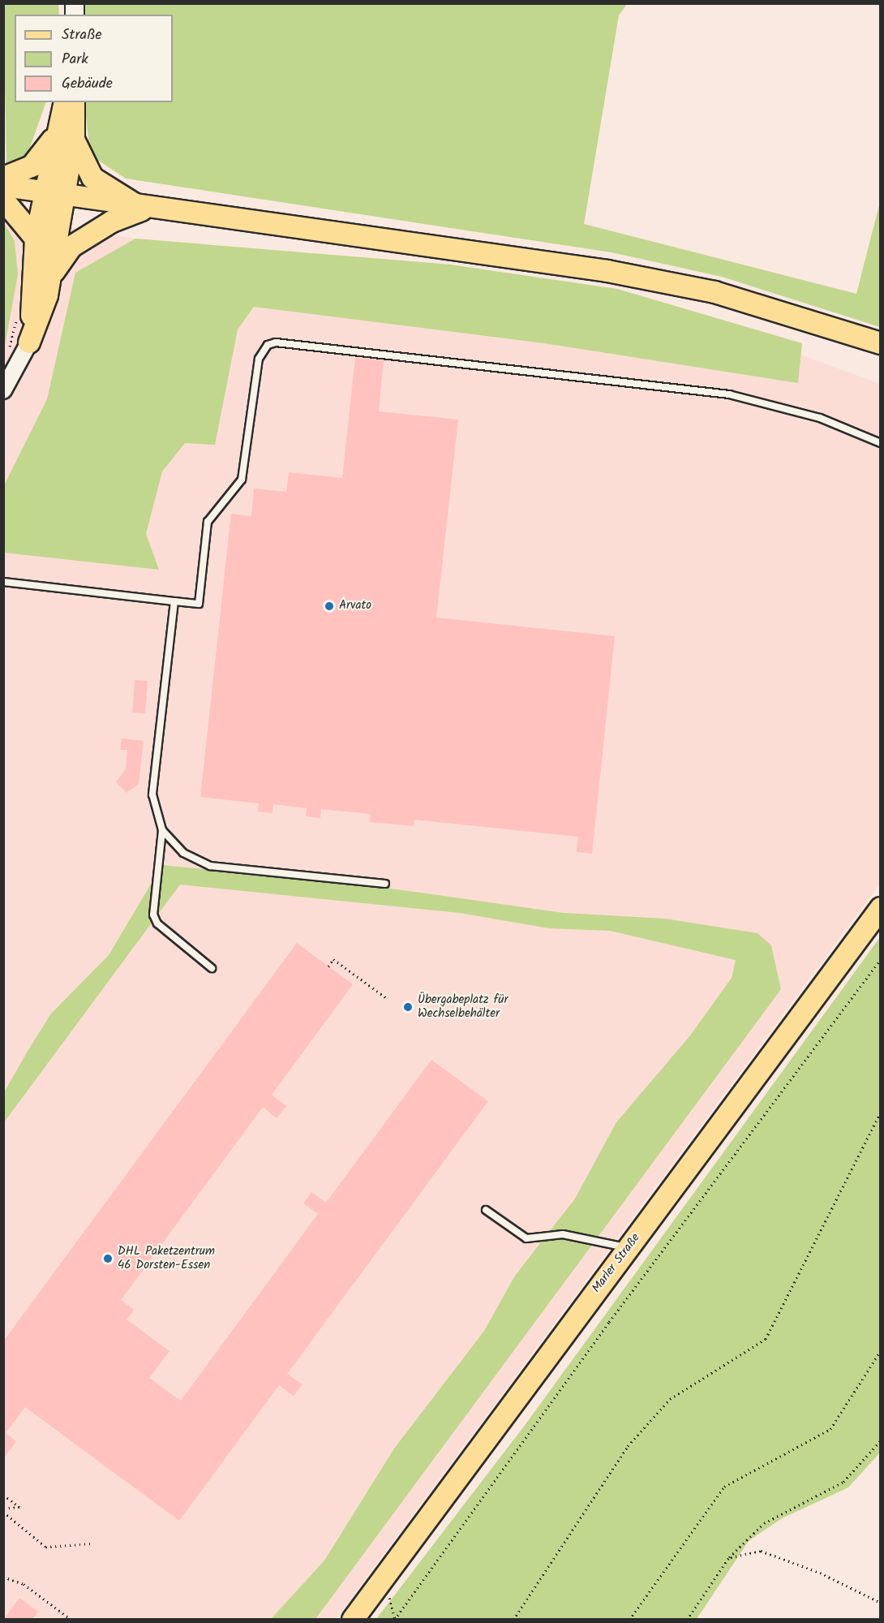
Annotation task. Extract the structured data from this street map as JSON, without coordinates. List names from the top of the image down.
{
  "streets": {
    "main road": ["Marler Straße"]
  },
  "places": ["Arvato", "Übergabeplatz für Wechselbehälter", "DHL Paketzentrum 46 Dorsten-Essen"],
  "legend": ["Straße", "Park", "Gebäude"]
}
